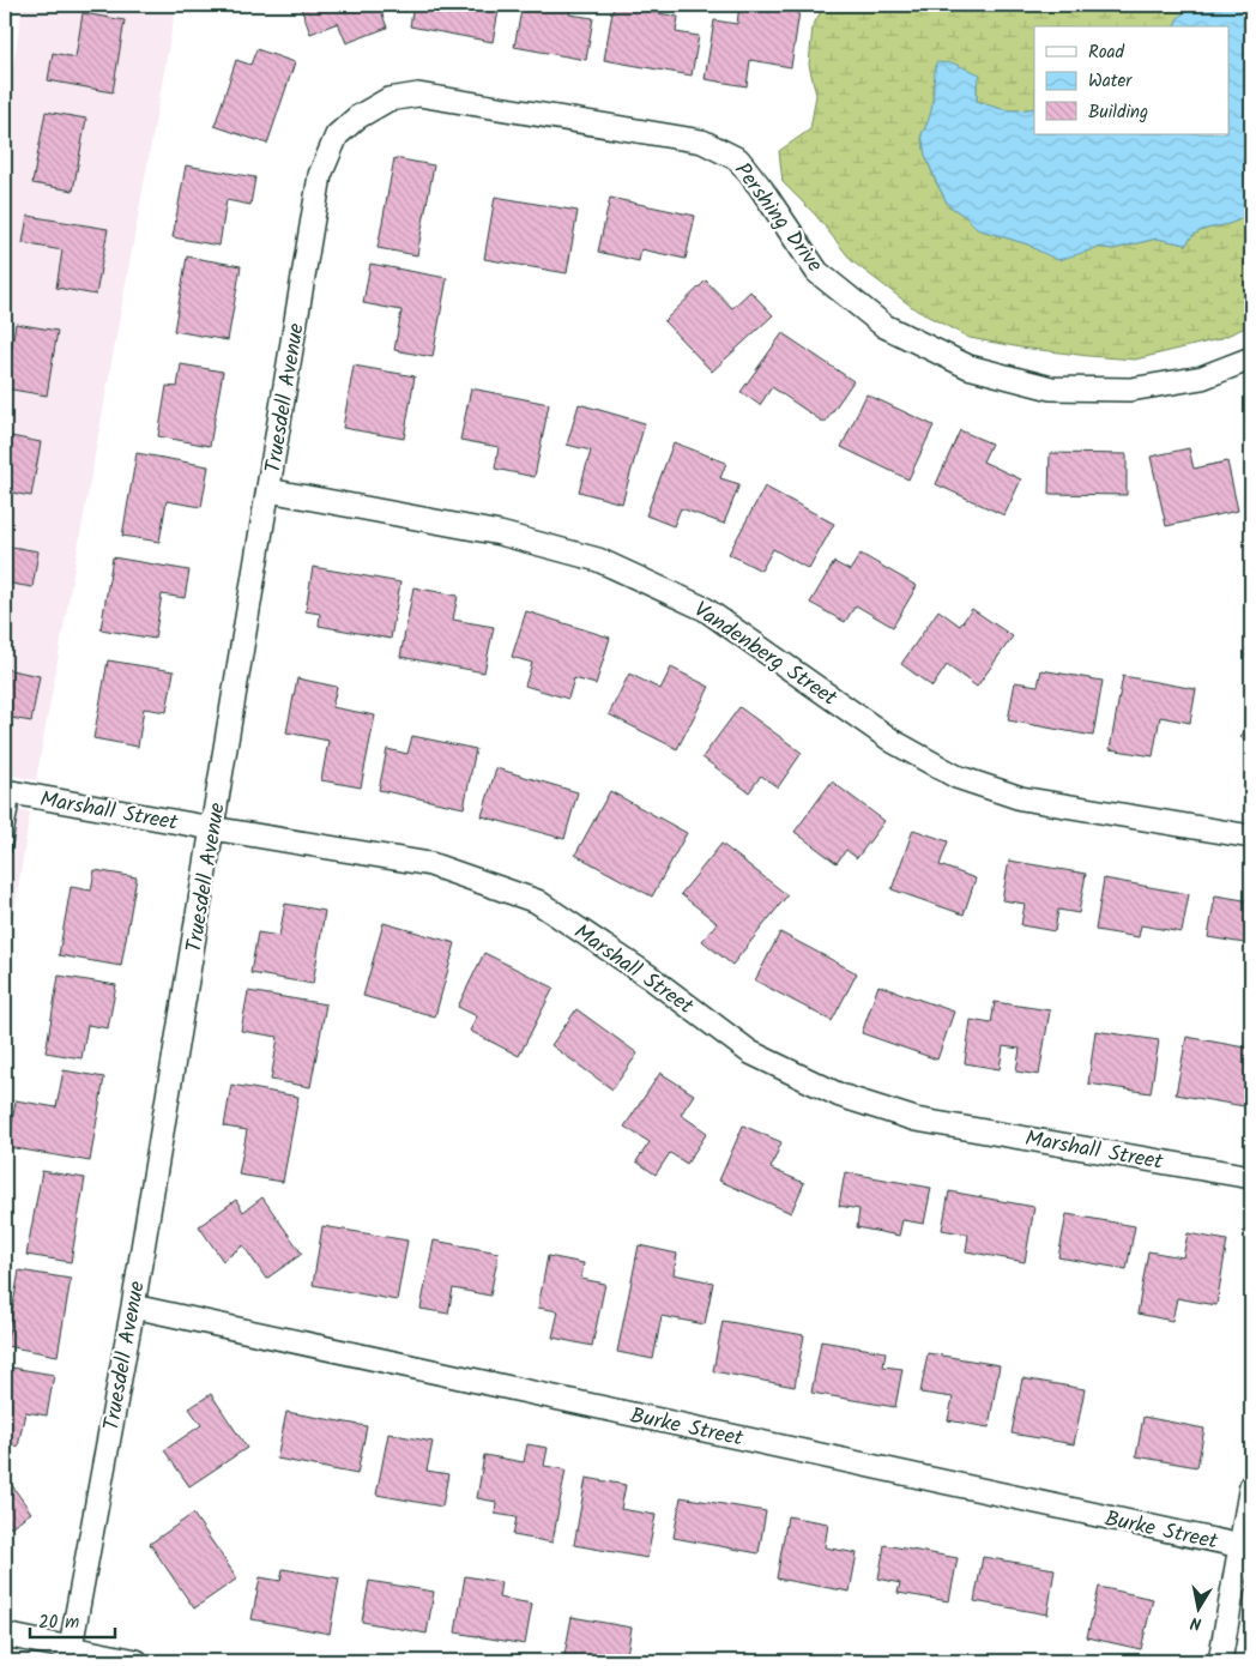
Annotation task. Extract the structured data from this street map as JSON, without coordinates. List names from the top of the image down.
{
  "streets": {
    "street": [
      "Pershing Drive",
      "Truesdell Avenue",
      "Vandenberg Street",
      "Marshall Street",
      "Burke Street"
    ]
  },
  "crossings": [
    ["Pershing Drive", "Truesdell Avenue"],
    ["Truesdell Avenue", "Vandenberg Street"],
    ["Truesdell Avenue", "Marshall Street"],
    ["Truesdell Avenue", "Burke Street"]
  ],
  "legend": ["Road", "Water", "Building"],
  "scale_bar": "20 m",
  "north": "bottom"
}
